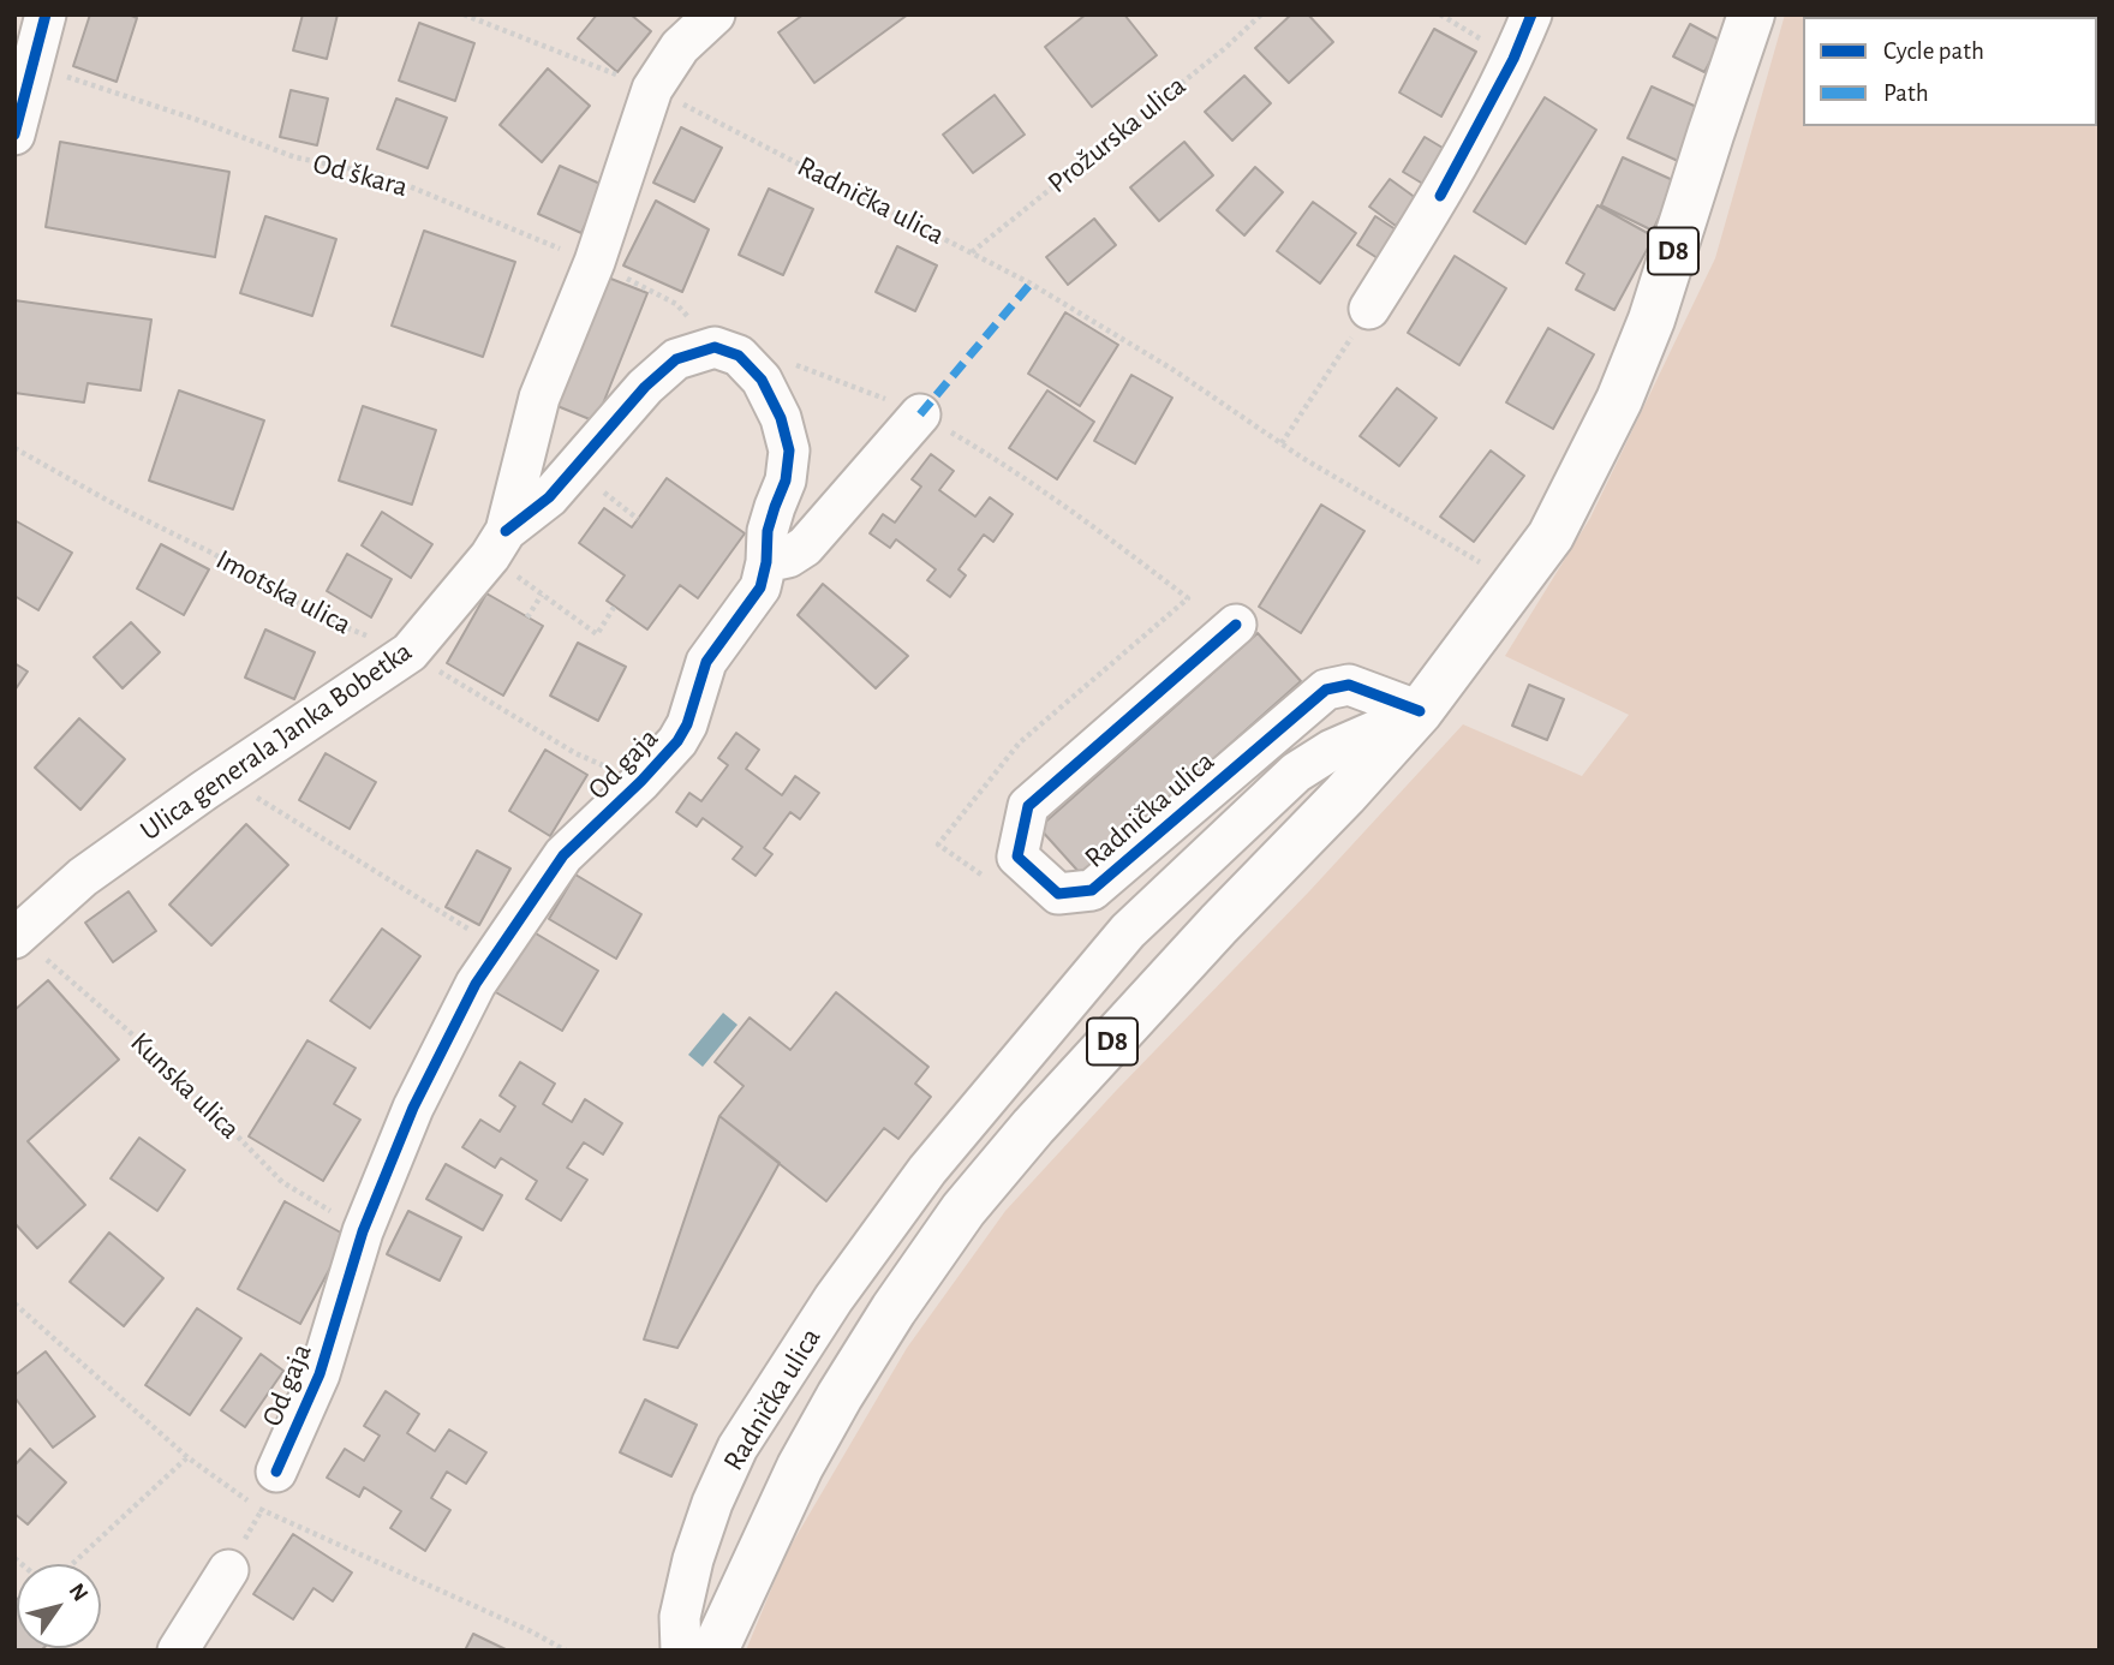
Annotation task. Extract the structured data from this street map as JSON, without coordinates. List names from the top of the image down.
{
  "streets": {
    "main road": ["D8"],
    "street": ["Radnička ulica", "Ulica generala Janka Bobetka", "Od gaja"],
    "path": [
      "Prožurska ulica",
      "Od škara",
      "Imotska ulica",
      "Kunska ulica"
    ]
  },
  "crossings": [
    ["Prožurska ulica", "Radnička ulica"],
    ["Od škara", "Ulica generala Janka Bobetka"],
    ["Od škara", "Od gaja"],
    ["Radnička ulica", "D8"],
    ["Radnička ulica", "Ulica generala Janka Bobetka"],
    ["Imotska ulica", "Ulica generala Janka Bobetka"],
    ["Imotska ulica", "Od gaja"],
    ["Ulica generala Janka Bobetka", "Kunska ulica"],
    ["Od gaja", "Kunska ulica"]
  ],
  "legend": ["Cycle path", "Path"],
  "north": "top right"
}
